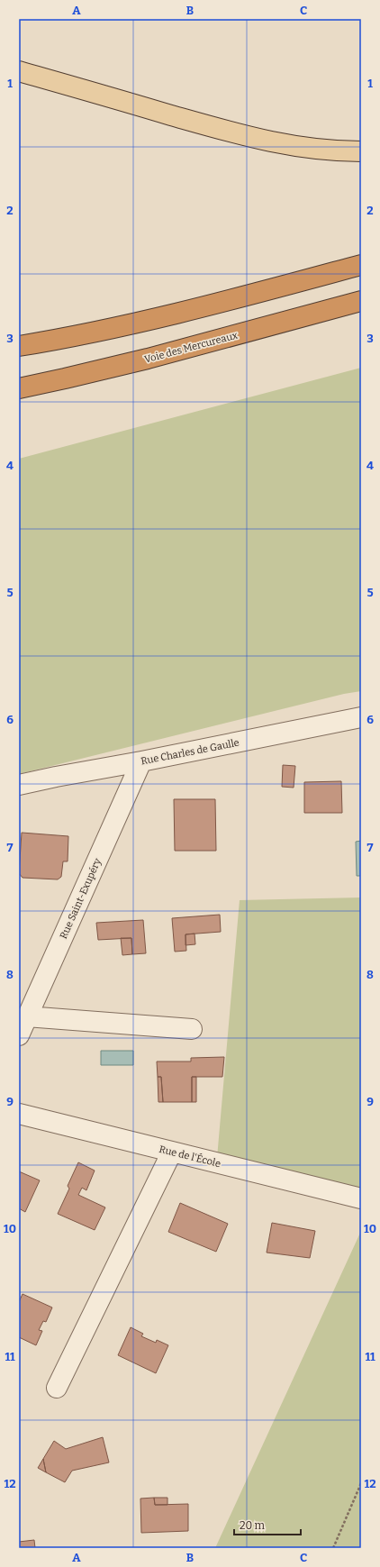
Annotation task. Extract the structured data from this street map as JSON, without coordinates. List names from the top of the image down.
{
  "streets": {
    "highway": ["Voie des Mercureaux"],
    "street": ["Rue Charles de Gaulle", "Rue Saint-Exupéry", "Rue de l'École"]
  },
  "crossings": [
    ["Rue Charles de Gaulle", "Rue Saint-Exupéry"]
  ],
  "scale_bar": "20 m",
  "grid": {
    "columns": ["A", "B", "C"],
    "rows": [
      "1",
      "2",
      "3",
      "4",
      "5",
      "6",
      "7",
      "8",
      "9",
      "10",
      "11",
      "12"
    ]
  }
}
